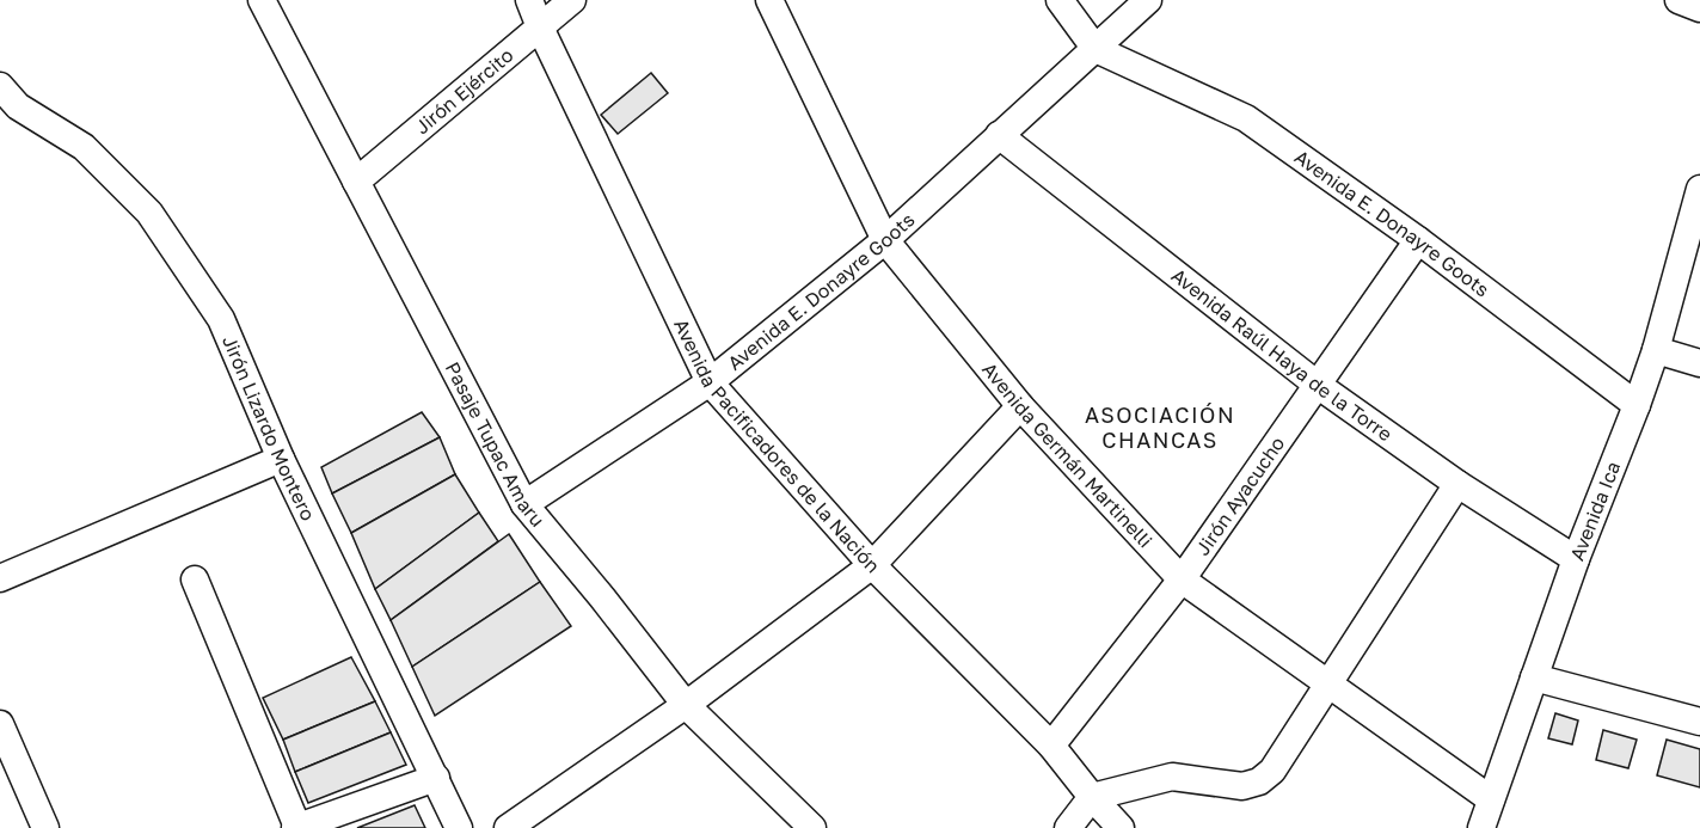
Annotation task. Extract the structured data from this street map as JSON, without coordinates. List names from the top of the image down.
{
  "streets": {
    "street": [
      "Jirón Ejército",
      "Avenida E. Donayre Goots",
      "Avenida Raúl Haya de la Torre",
      "Jirón Lizardo Montero",
      "Pasaje Tupac Amaru",
      "Avenida Pacificadores de la Nación",
      "Avenida Germán Martinelli",
      "Jirón Ayacucho",
      "Avenida Ica"
    ]
  },
  "crossings": [
    ["Jirón Ejército", "Pasaje Tupac Amaru"],
    ["Jirón Ejército", "Avenida Pacificadores de la Nación"],
    ["Avenida E. Donayre Goots", "Avenida Raúl Haya de la Torre"],
    ["Avenida E. Donayre Goots", "Pasaje Tupac Amaru"],
    ["Avenida E. Donayre Goots", "Avenida Pacificadores de la Nación"],
    ["Avenida E. Donayre Goots", "Avenida Germán Martinelli"],
    ["Avenida E. Donayre Goots", "Jirón Ayacucho"],
    ["Avenida E. Donayre Goots", "Avenida Ica"],
    ["Avenida Raúl Haya de la Torre", "Jirón Ayacucho"],
    ["Avenida Raúl Haya de la Torre", "Avenida Ica"],
    ["Avenida Pacificadores de la Nación", "Jirón Ayacucho"],
    ["Avenida Germán Martinelli", "Jirón Ayacucho"],
    ["Avenida Germán Martinelli", "Avenida Ica"]
  ],
  "districts": ["ASOCIACIÓN CHANCAS"]
}
